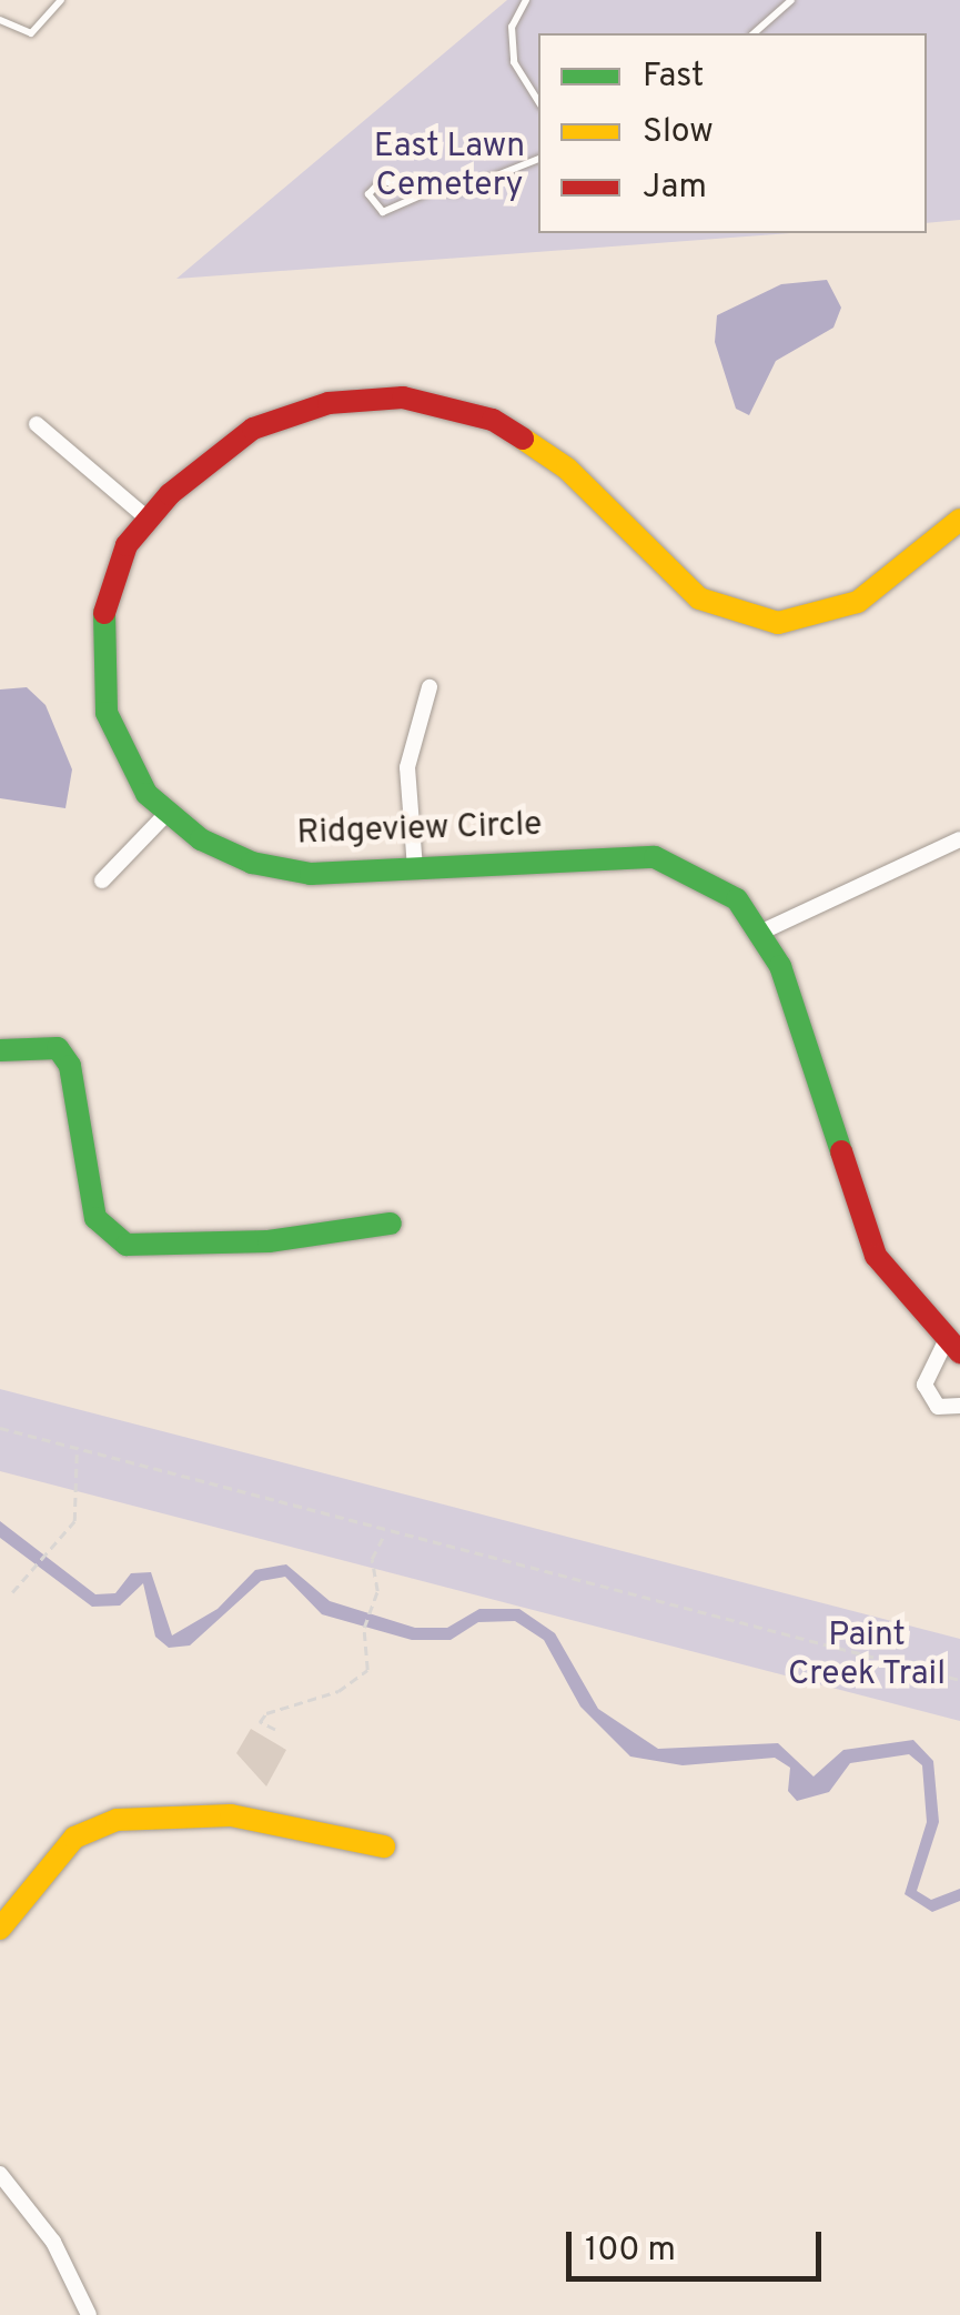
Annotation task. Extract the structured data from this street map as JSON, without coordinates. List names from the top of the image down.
{
  "streets": {
    "street": ["Ridgeview Circle"]
  },
  "parks": ["East Lawn Cemetery", "Paint Creek Trail"],
  "legend": ["Fast", "Slow", "Jam"],
  "scale_bar": "100 m"
}
